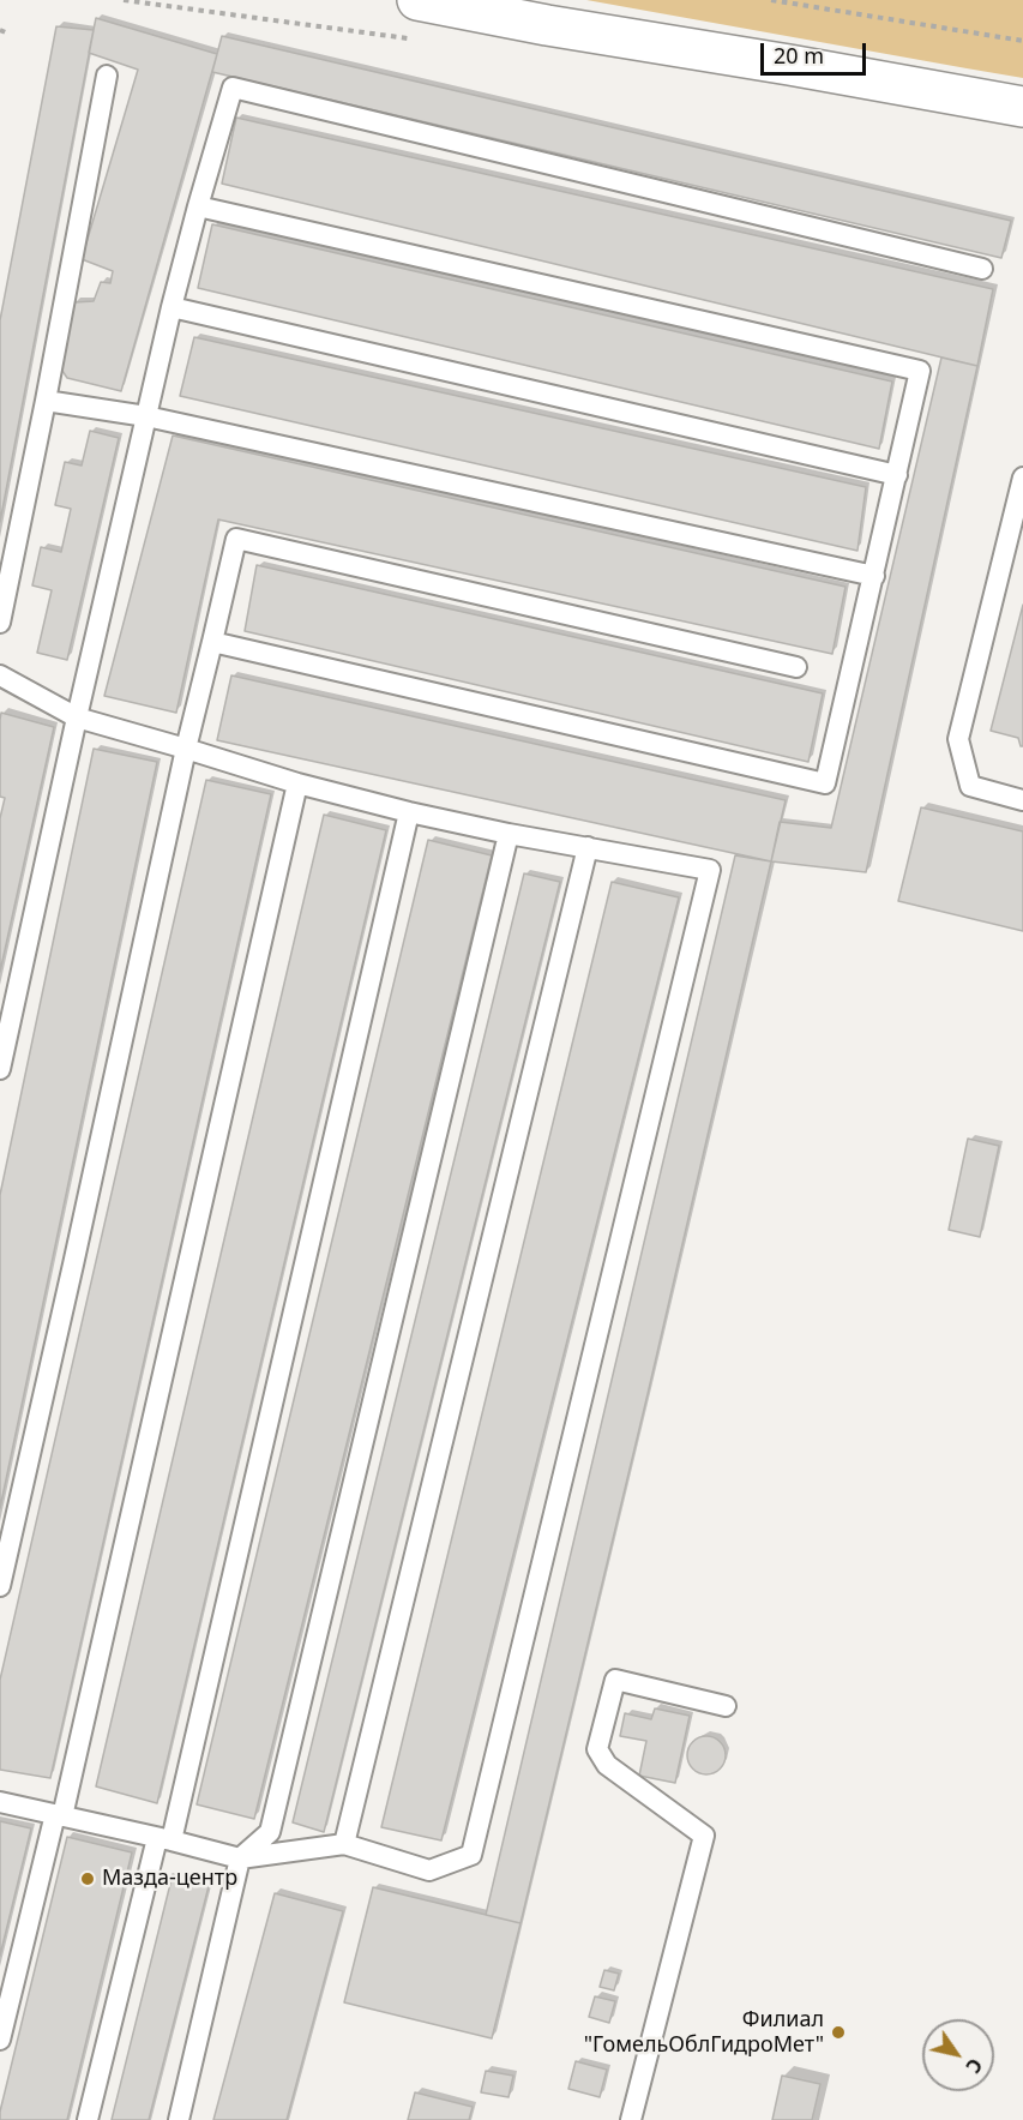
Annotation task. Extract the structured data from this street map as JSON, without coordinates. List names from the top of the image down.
{
  "places": ["Мазда-центр", "Филиал \"ГомельОблГидроМет\""],
  "scale_bar": "20 m",
  "north": "bottom right"
}
